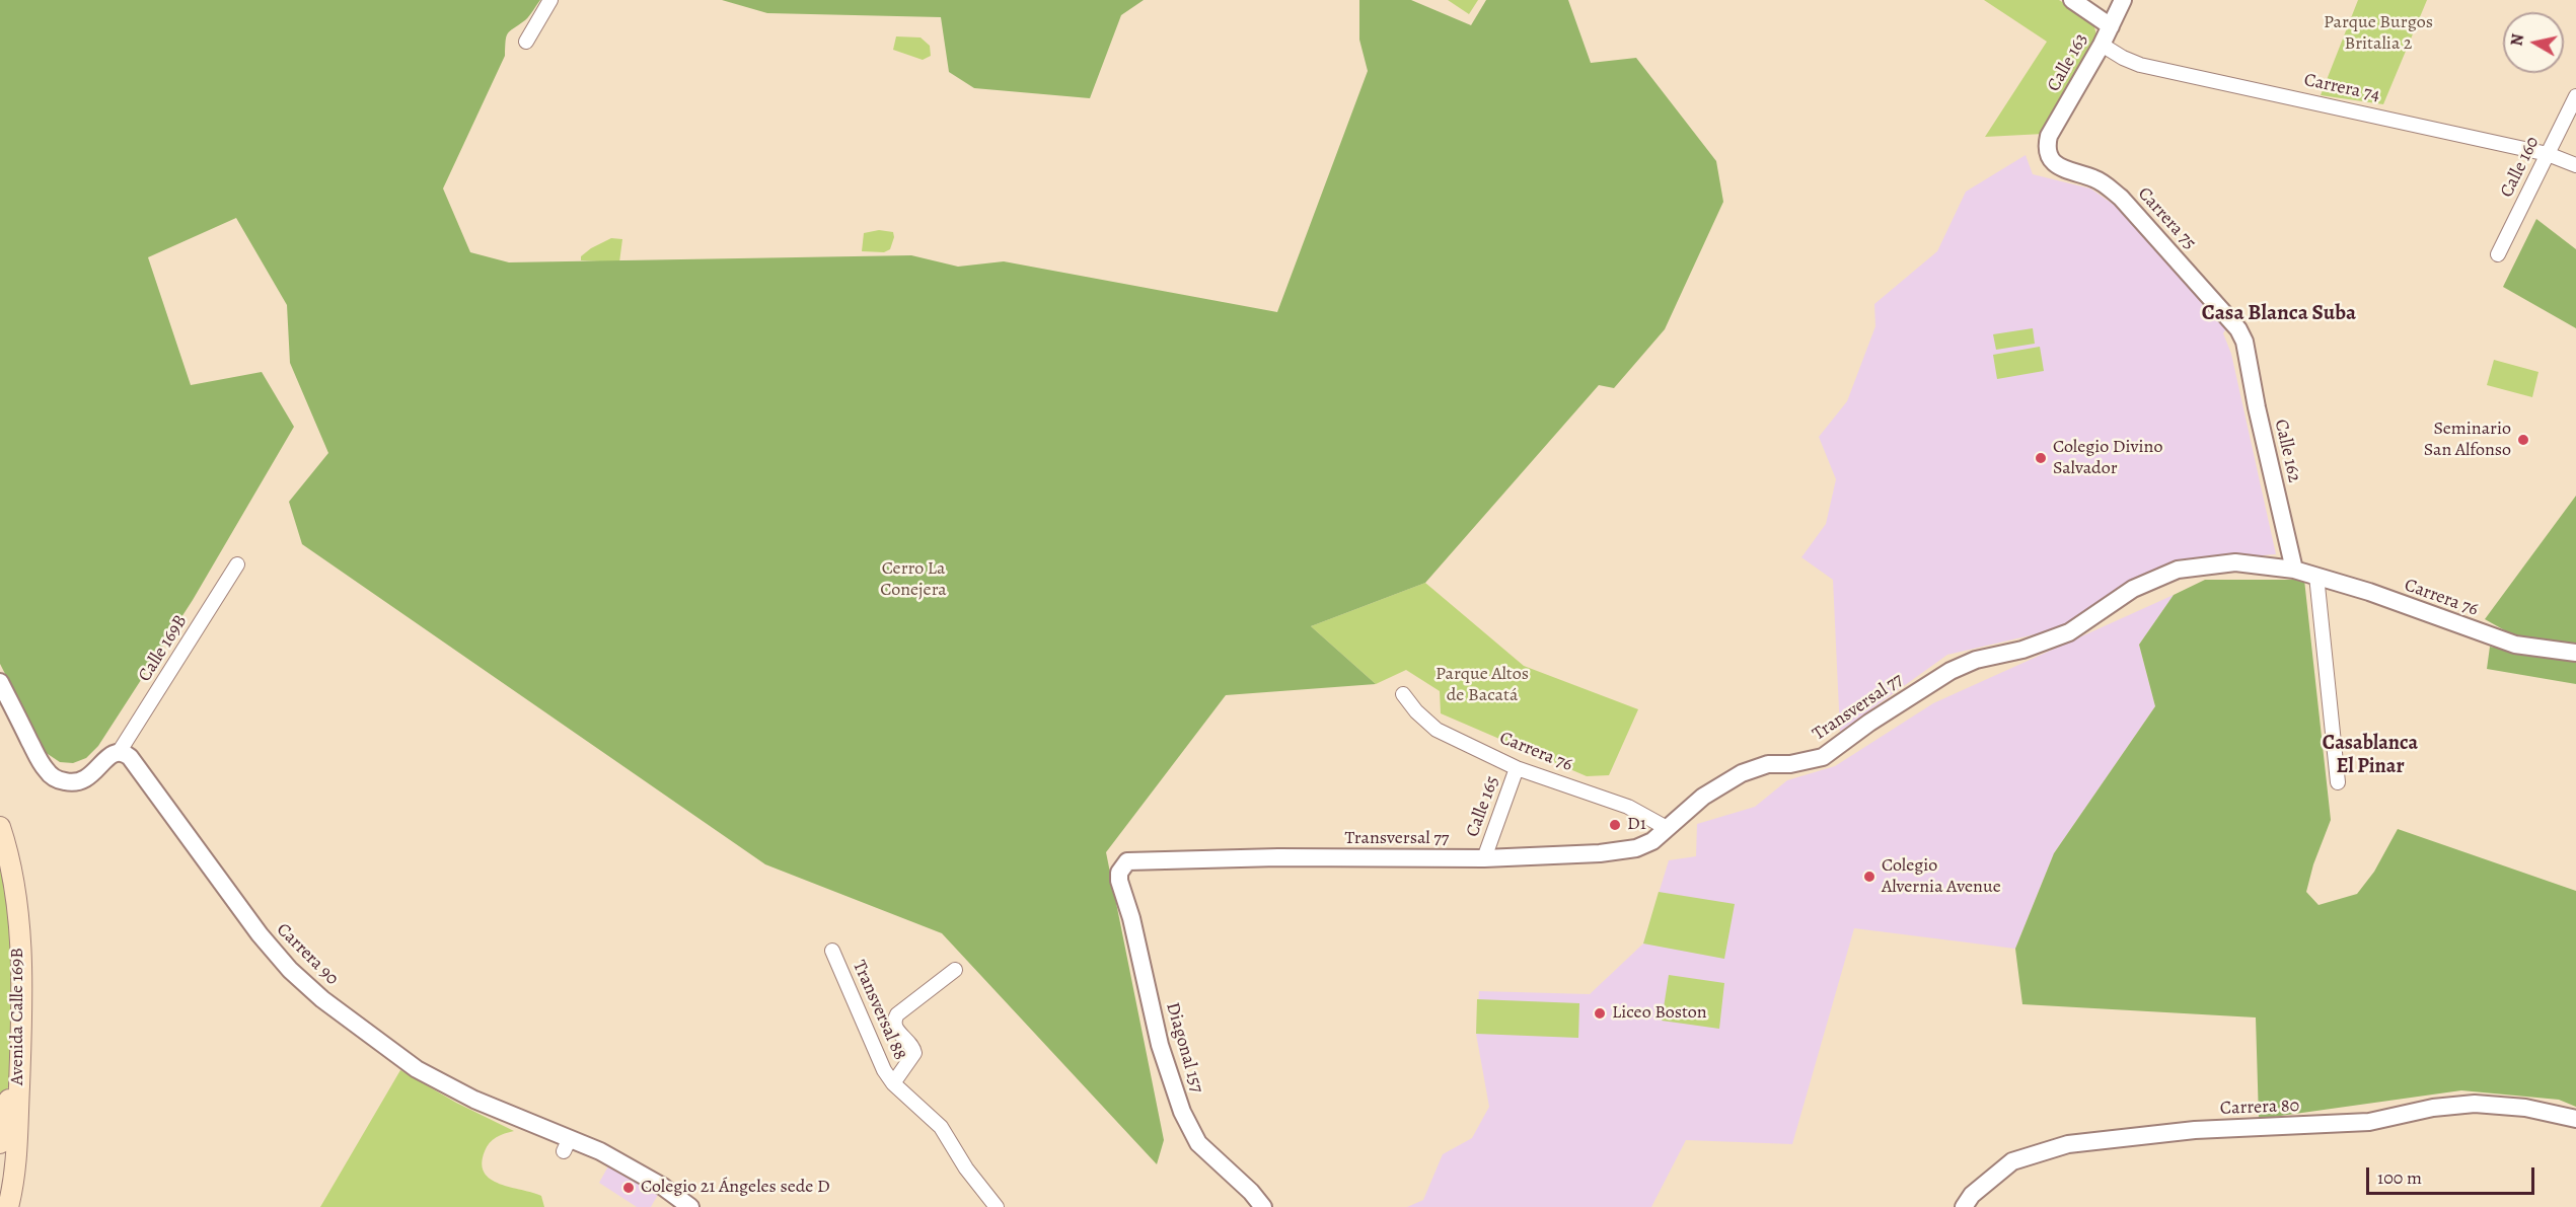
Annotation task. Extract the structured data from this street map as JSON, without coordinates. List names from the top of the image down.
{
  "streets": {
    "main road": ["Avenida Calle 169B"],
    "street": [
      "Calle 163",
      "Carrera 74",
      "Calle 160",
      "Carrera 75",
      "Calle 162",
      "Carrera 76",
      "Calle 169B",
      "Transversal 77",
      "Calle 165",
      "Carrera 90",
      "Transversal 88",
      "Diagonal 157",
      "Carrera 80"
    ]
  },
  "crossings": [
    ["Calle 163", "Carrera 74"],
    ["Calle 163", "Carrera 75"],
    ["Carrera 74", "Calle 160"],
    ["Carrera 75", "Calle 162"],
    ["Calle 162", "Carrera 76"],
    ["Calle 162", "Transversal 77"],
    ["Carrera 76", "Transversal 77"],
    ["Carrera 76", "Calle 165"],
    ["Calle 169B", "Carrera 90"],
    ["Transversal 77", "Calle 165"],
    ["Transversal 77", "Diagonal 157"]
  ],
  "districts": ["Casa Blanca Suba", "Casablanca El Pinar"],
  "parks": ["Parque Burgos Britalia 2", "Cerro La Conejera", "Parque Altos de Bacatá"],
  "places": [
    "Seminario San Alfonso",
    "Colegio Divino Salvador",
    "D1",
    "Colegio Alvernia Avenue",
    "Liceo Boston",
    "Colegio 21 Ángeles sede D"
  ],
  "scale_bar": "100 m",
  "north": "left"
}
